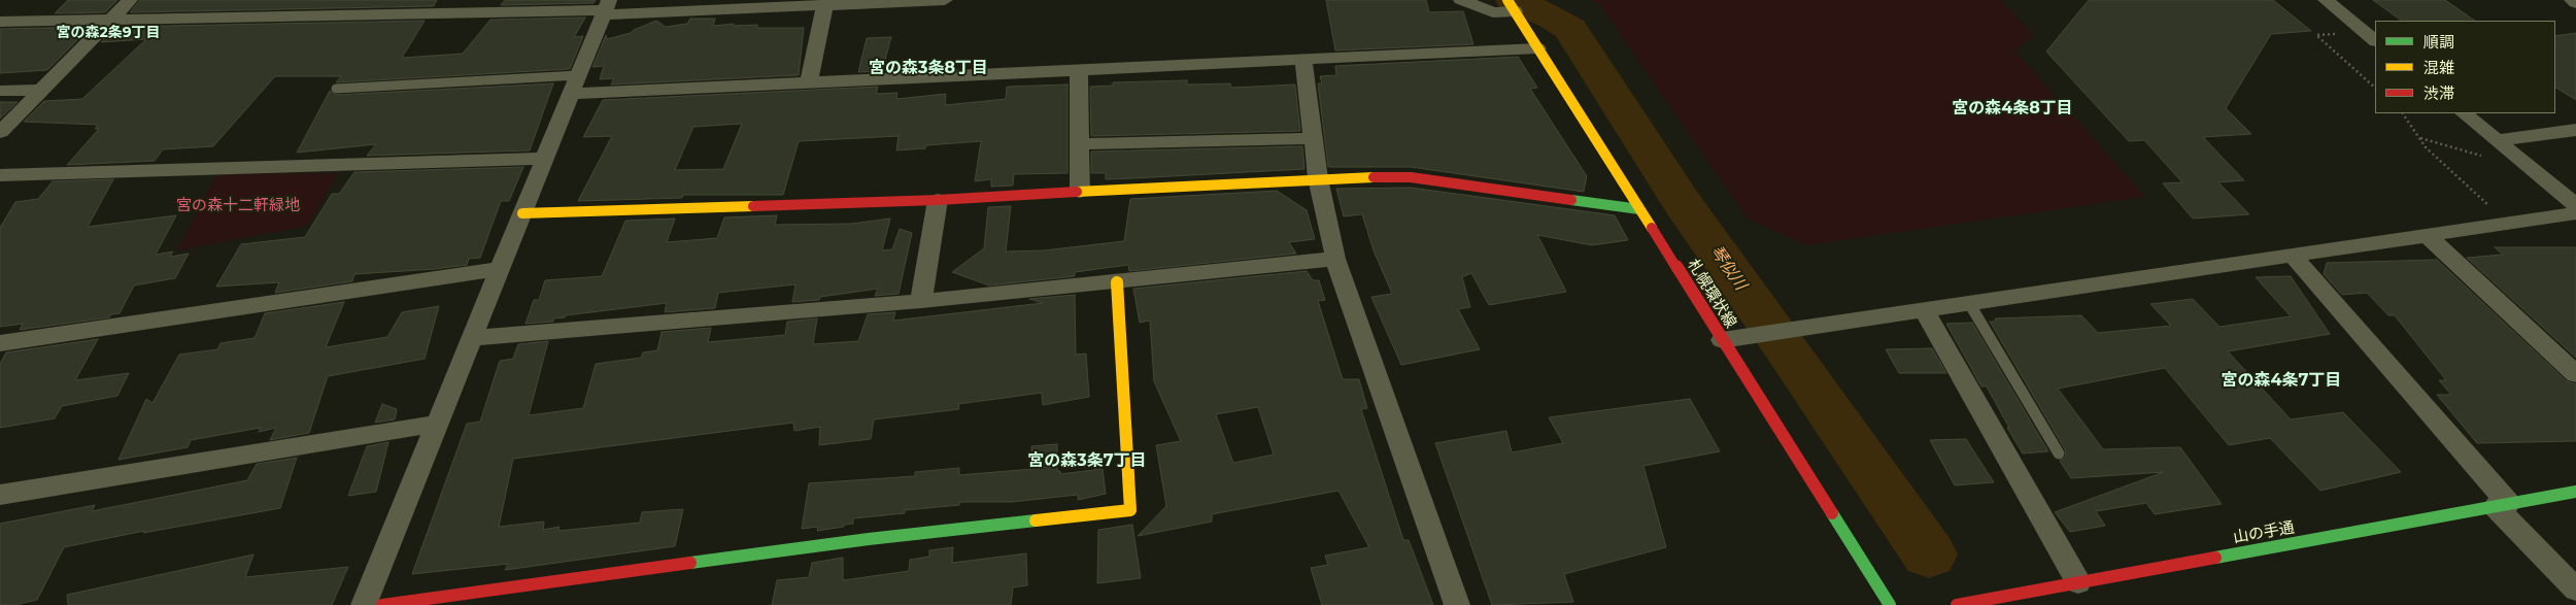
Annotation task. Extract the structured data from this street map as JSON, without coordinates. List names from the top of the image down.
{
  "streets": {
    "street": ["札幌環状線", "山の手通"]
  },
  "districts": [
    "宮の森2条9丁目",
    "宮の森3条8丁目",
    "宮の森4条8丁目",
    "宮の森4条7丁目",
    "宮の森3条7丁目"
  ],
  "water": ["琴似川"],
  "parks": ["宮の森十二軒緑地"],
  "legend": ["順調", "混雑", "渋滞"]
}
